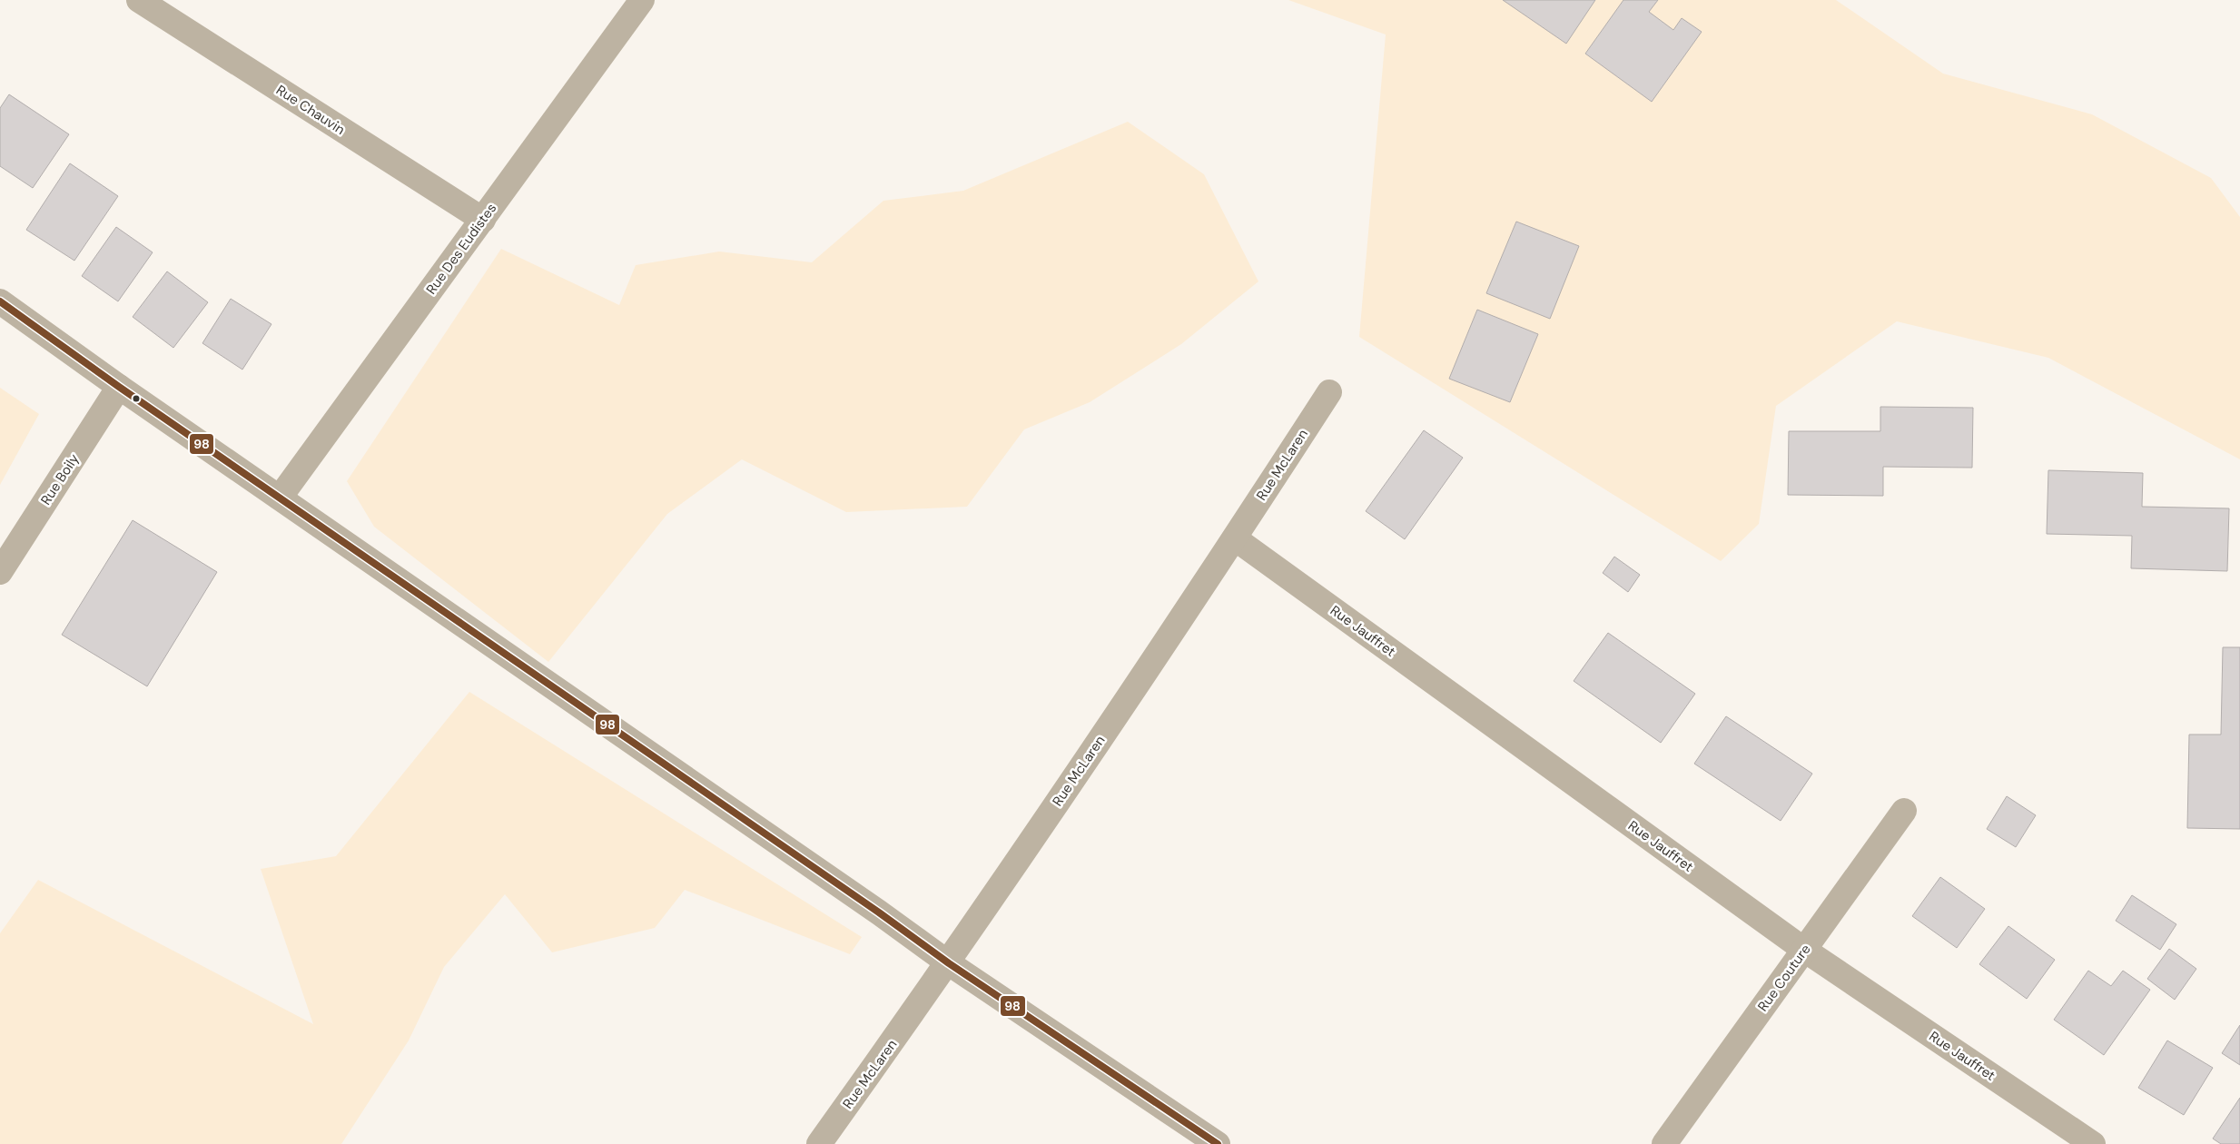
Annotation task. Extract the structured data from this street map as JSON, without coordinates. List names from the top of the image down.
{
  "streets": {
    "street": [
      "Rue Chauvin",
      "Rue Des Eudistes",
      "Rue McLaren",
      "Rue Boily",
      "Rue Jauffret",
      "Rue Couture"
    ]
  },
  "crossings": [
    ["Rue Chauvin", "Rue Des Eudistes"],
    ["Rue McLaren", "Rue Jauffret"],
    ["Rue Jauffret", "Rue Couture"]
  ],
  "lines": ["transit line 98"]
}
